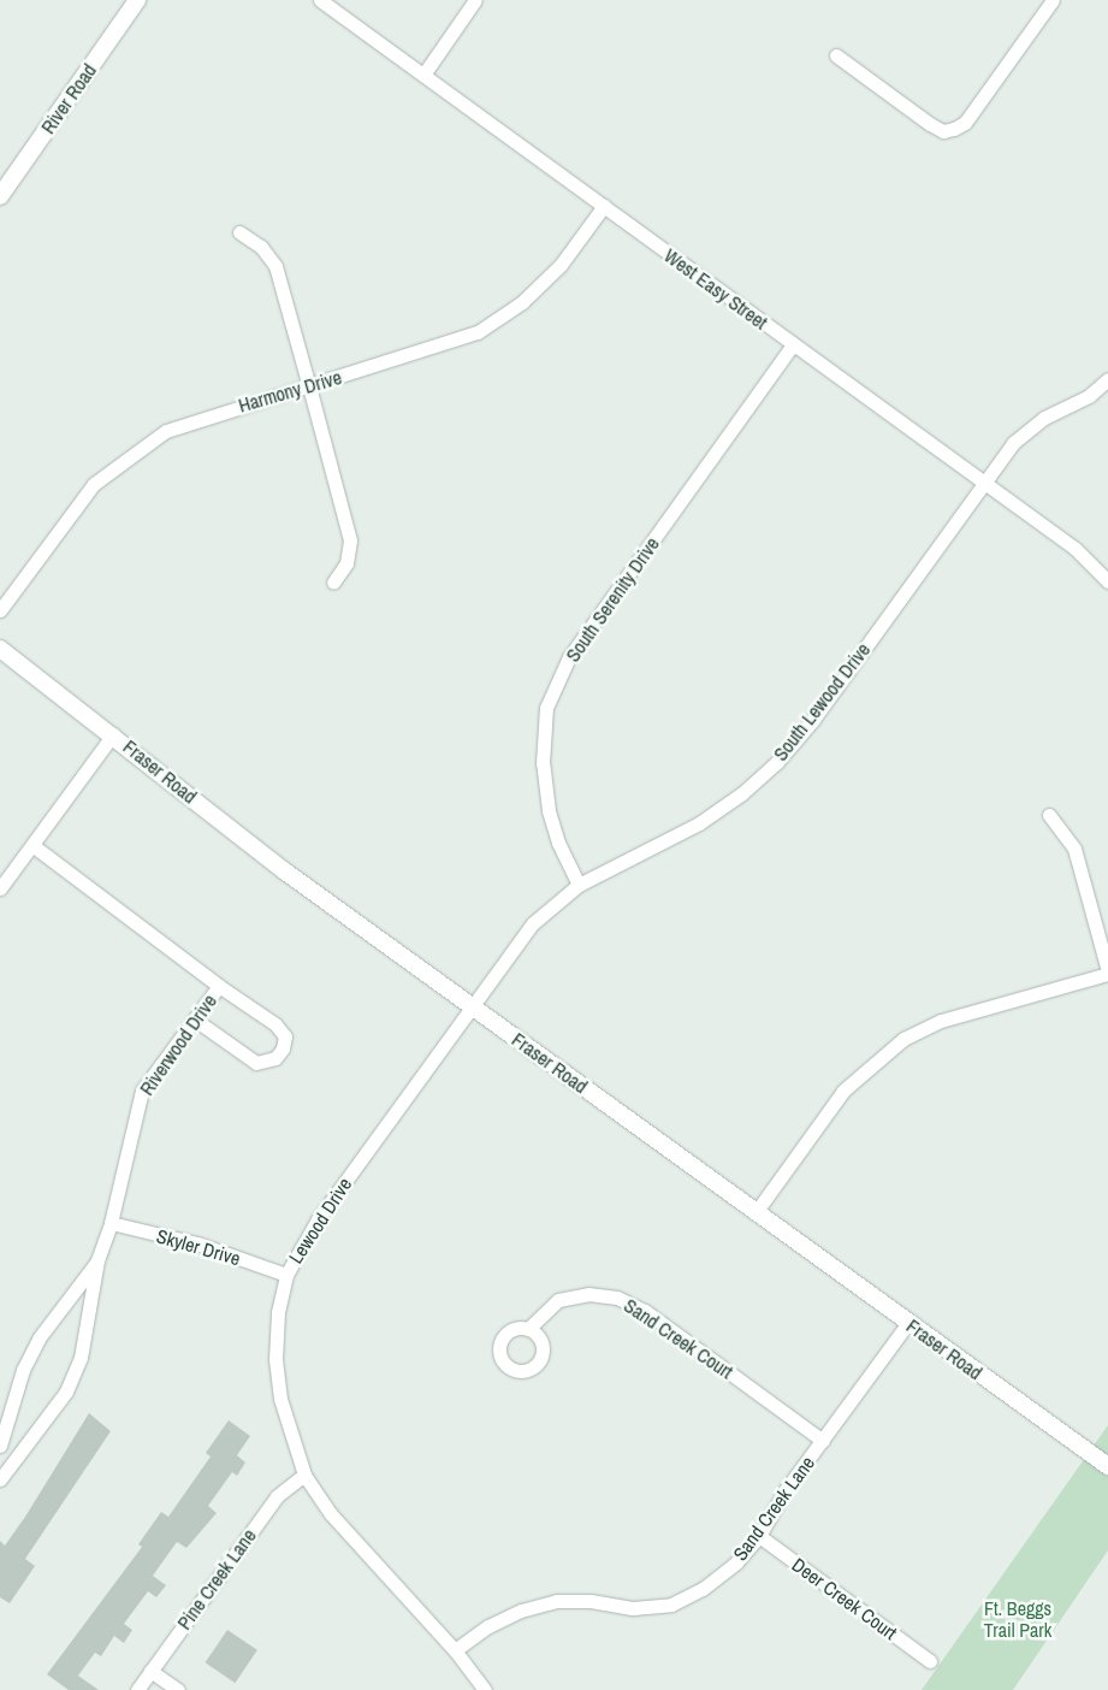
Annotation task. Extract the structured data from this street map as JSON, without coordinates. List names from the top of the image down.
{
  "streets": {
    "street": [
      "River Road",
      "West Easy Street",
      "Harmony Drive",
      "South Serenity Drive",
      "South Lewood Drive",
      "Fraser Road",
      "Riverwood Drive",
      "Lewood Drive",
      "Skyler Drive",
      "Sand Creek Court",
      "Sand Creek Lane",
      "Pine Creek Lane",
      "Deer Creek Court"
    ]
  },
  "crossings": [
    ["West Easy Street", "Harmony Drive"],
    ["West Easy Street", "South Serenity Drive"],
    ["West Easy Street", "South Lewood Drive"],
    ["South Serenity Drive", "South Lewood Drive"],
    ["South Lewood Drive", "Fraser Road"],
    ["South Lewood Drive", "Lewood Drive"],
    ["Fraser Road", "Lewood Drive"],
    ["Fraser Road", "Sand Creek Lane"],
    ["Riverwood Drive", "Skyler Drive"],
    ["Lewood Drive", "Skyler Drive"],
    ["Lewood Drive", "Sand Creek Lane"],
    ["Lewood Drive", "Pine Creek Lane"],
    ["Sand Creek Court", "Sand Creek Lane"],
    ["Sand Creek Lane", "Deer Creek Court"]
  ],
  "parks": ["Ft. Beggs Trail Park"]
}
